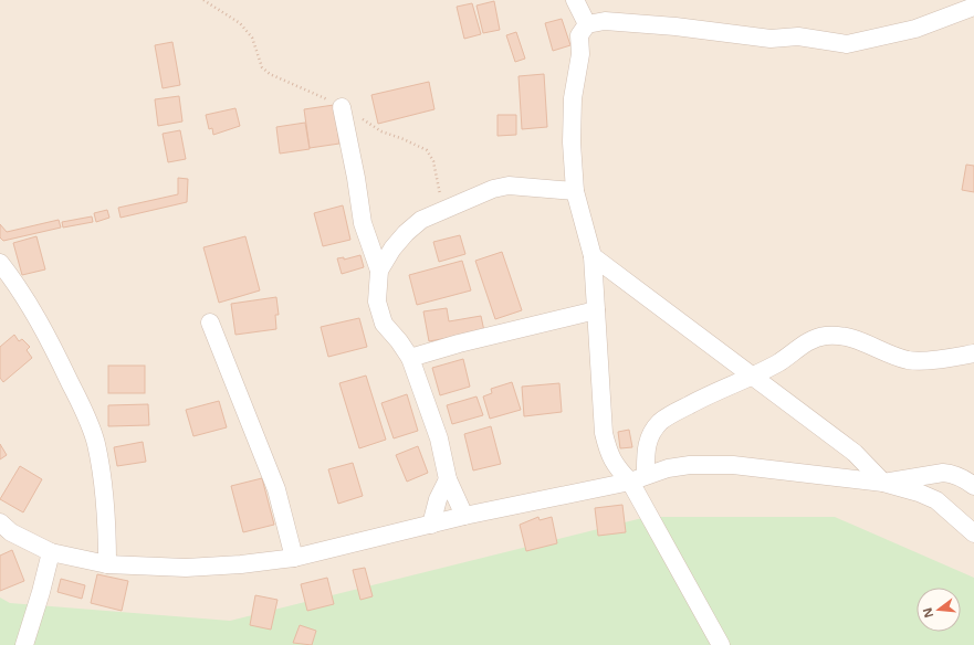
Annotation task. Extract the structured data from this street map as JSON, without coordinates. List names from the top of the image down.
{
  "north": "left"
}
